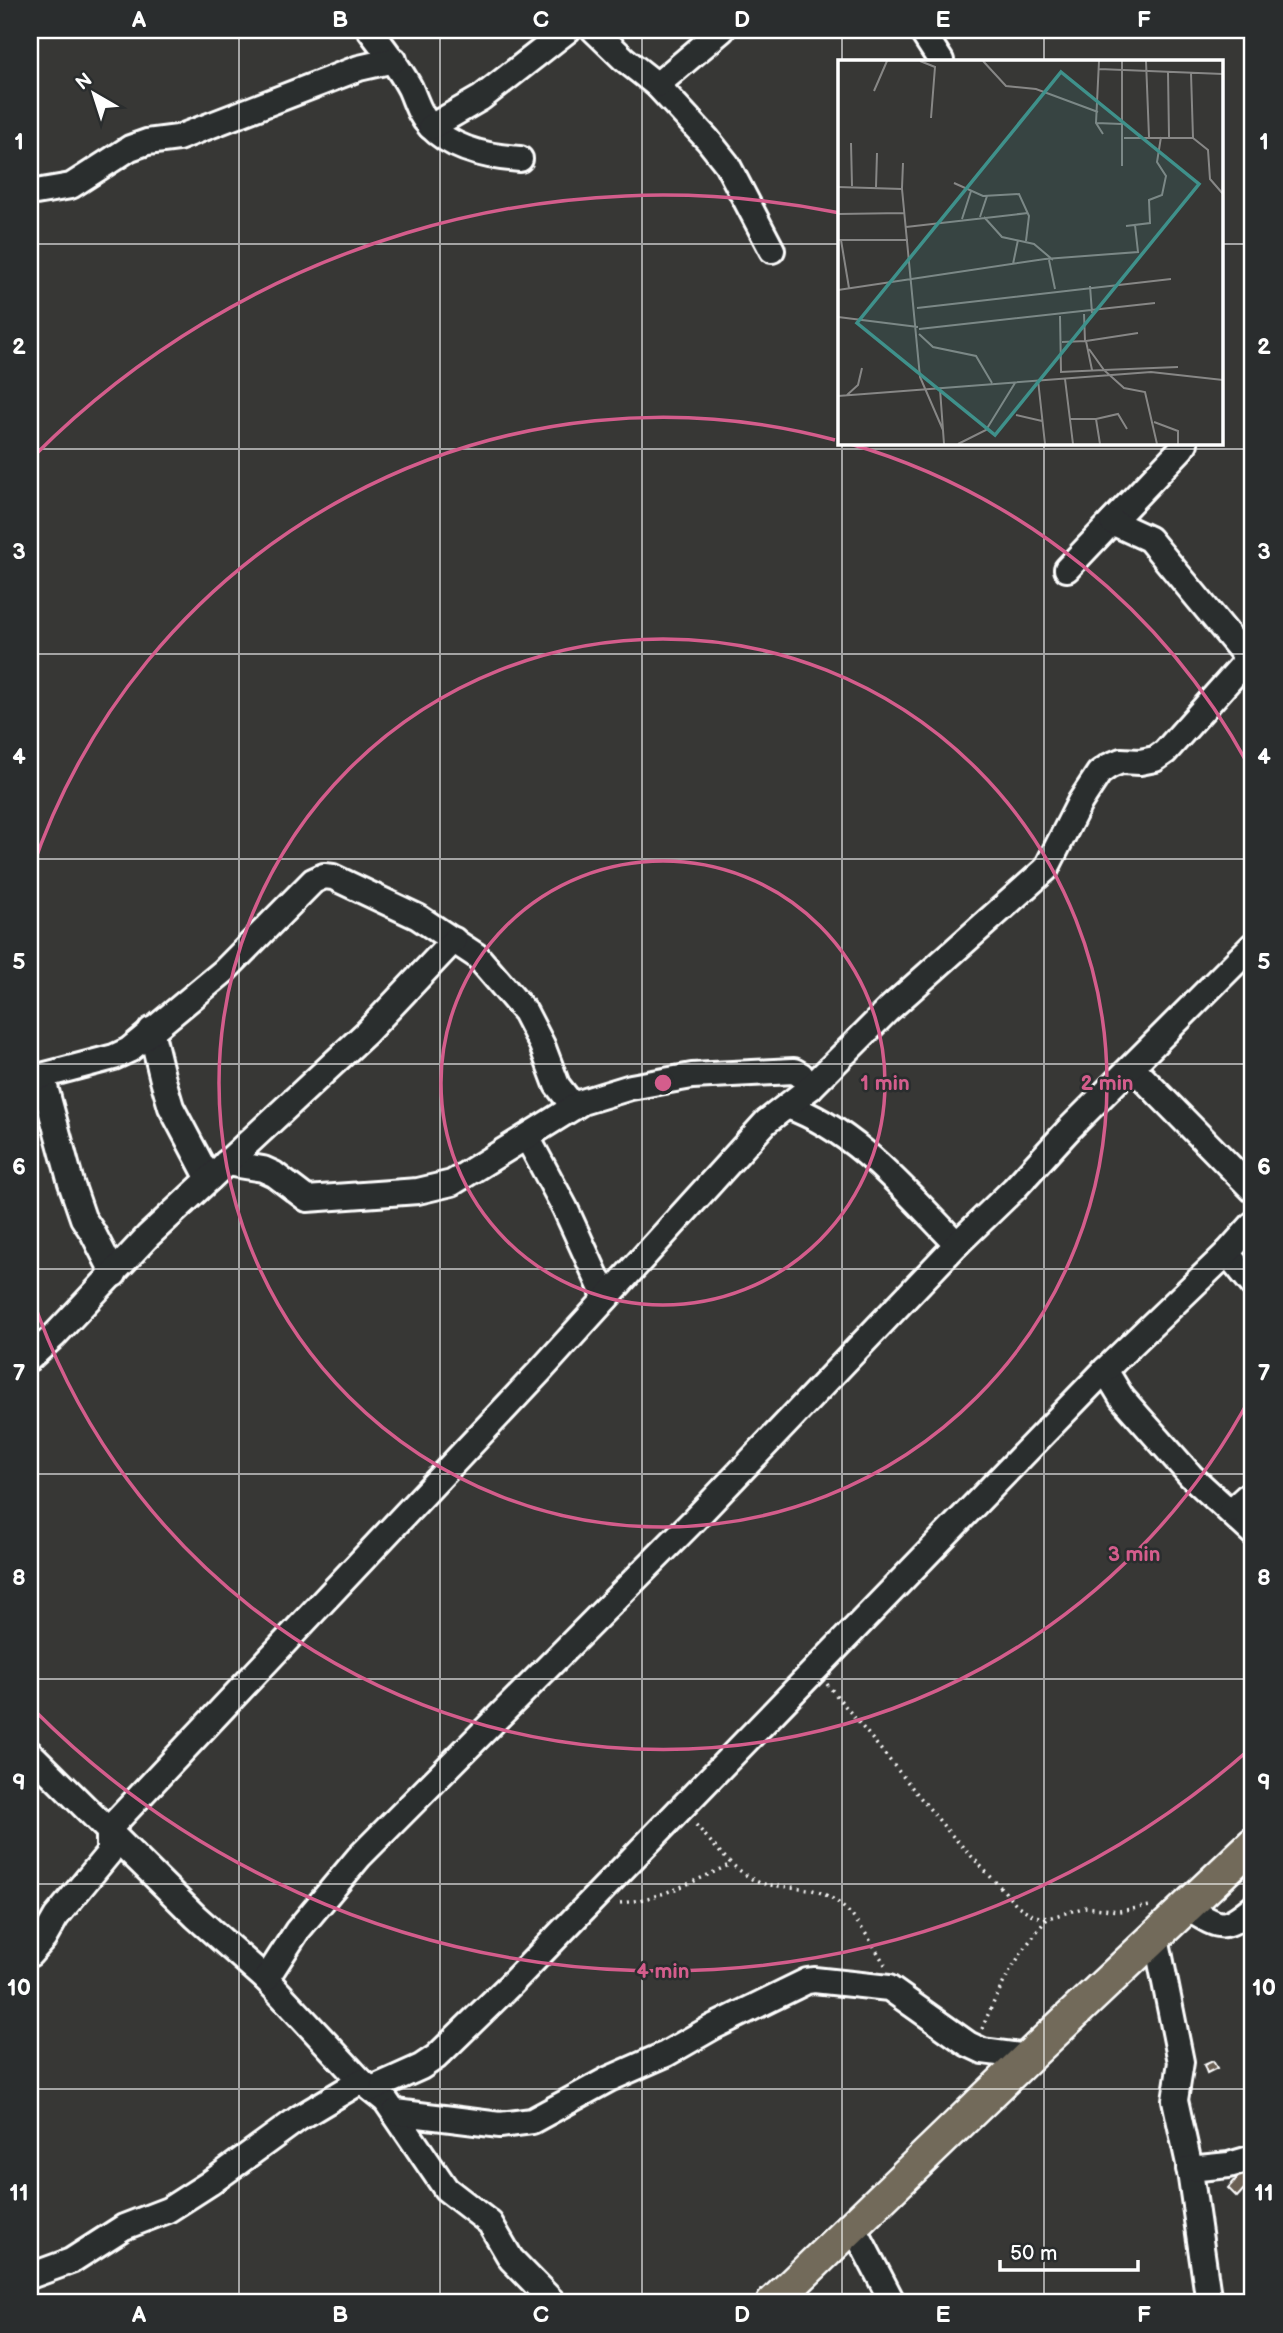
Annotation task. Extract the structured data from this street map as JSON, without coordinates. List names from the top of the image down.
{
  "scale_bar": "50 m",
  "north": "top left",
  "grid": {
    "columns": [
      "A",
      "B",
      "C",
      "D",
      "E",
      "F"
    ],
    "rows": [
      "1",
      "2",
      "3",
      "4",
      "5",
      "6",
      "7",
      "8",
      "9",
      "10",
      "11"
    ]
  },
  "rings": [
    "1 min",
    "2 min",
    "3 min",
    "4 min"
  ]
}
